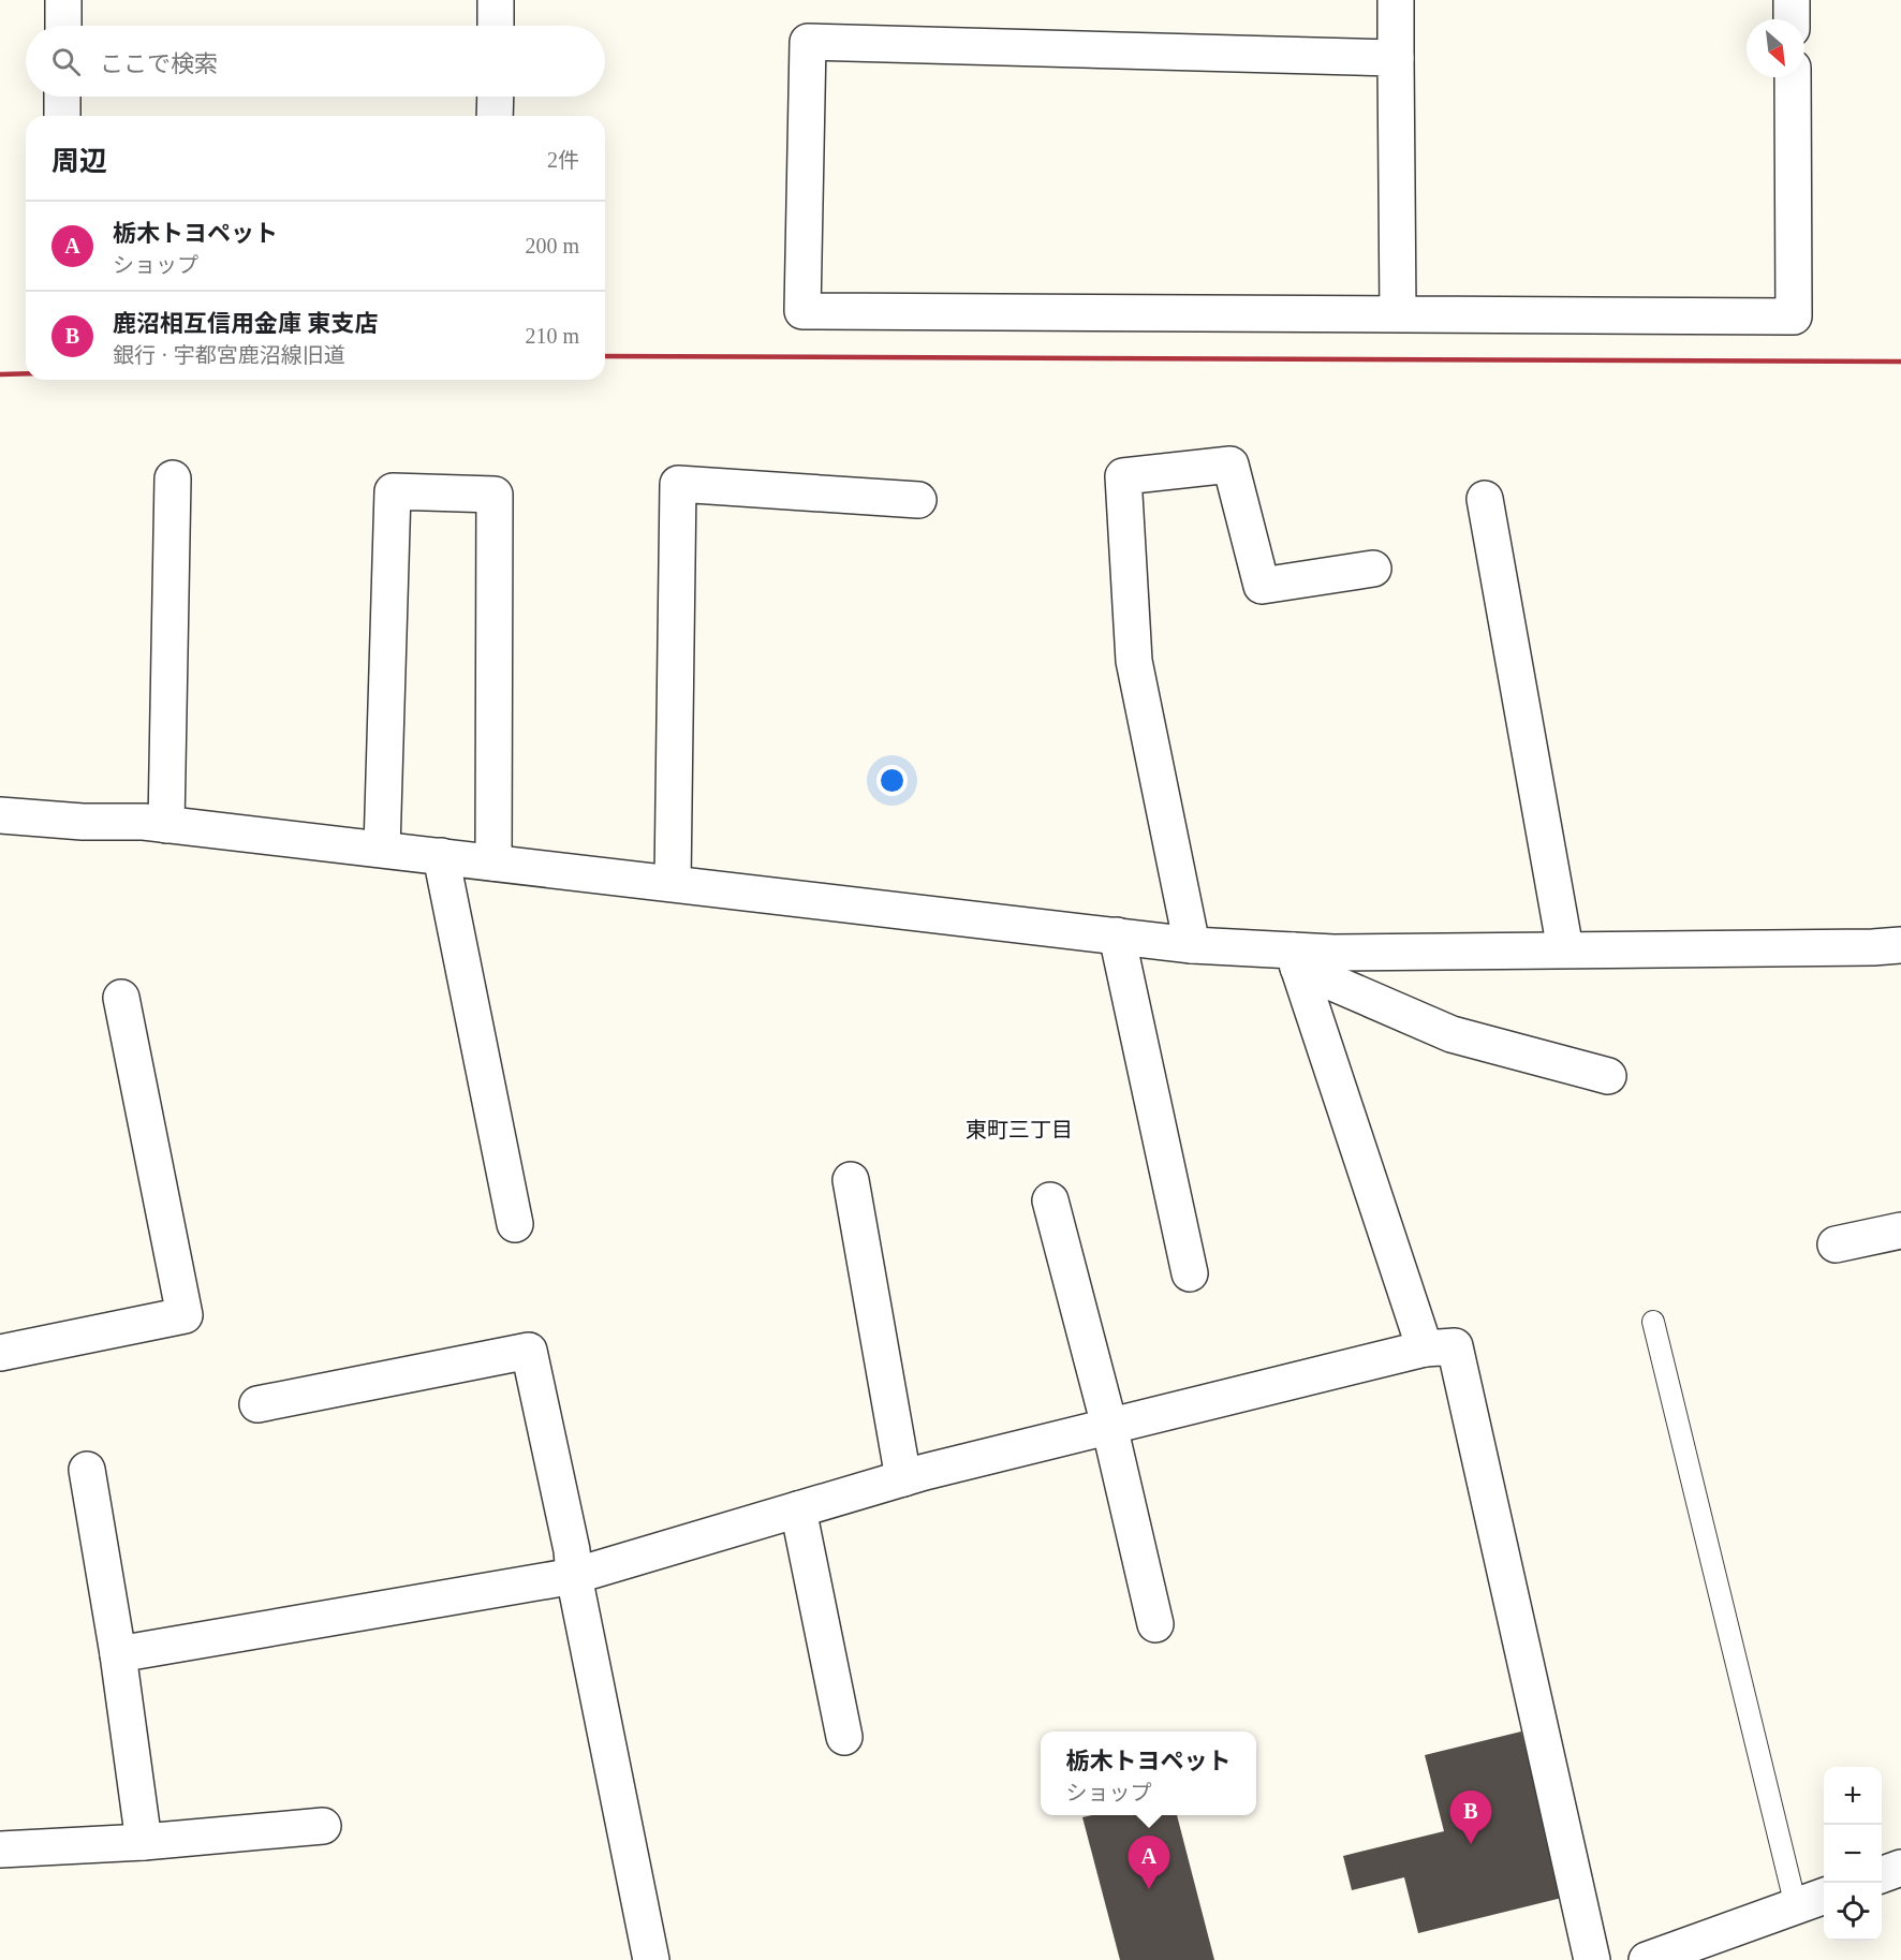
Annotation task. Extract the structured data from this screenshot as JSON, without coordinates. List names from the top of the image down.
{
  "districts": ["東町三丁目"],
  "north": "bottom right",
  "page": {
    "search": "ここで検索",
    "heading": ["周辺", "2件"],
    "list": [
      {
        "mark": "A",
        "name": "栃木トヨペット",
        "note": "ショップ",
        "value": "200 m"
      },
      {
        "mark": "B",
        "name": "鹿沼相互信用金庫 東支店",
        "note": "銀行 · 宇都宮鹿沼線旧道",
        "value": "210 m"
      }
    ],
    "popup": ["栃木トヨペット", "ショップ"],
    "map_buttons": ["+", "−"],
    "pins": ["B", "A"]
  }
}
